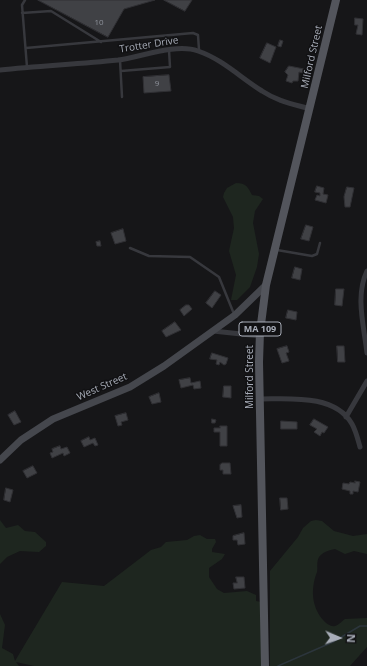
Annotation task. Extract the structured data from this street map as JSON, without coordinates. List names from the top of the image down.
{
  "streets": {
    "main road": ["Milford Street", "MA 109"],
    "street": ["Trotter Drive", "West Street"]
  },
  "crossings": [
    ["Trotter Drive", "Milford Street"],
    ["Milford Street", "West Street"]
  ],
  "house_numbers": ["10", "9"],
  "north": "right"
}
